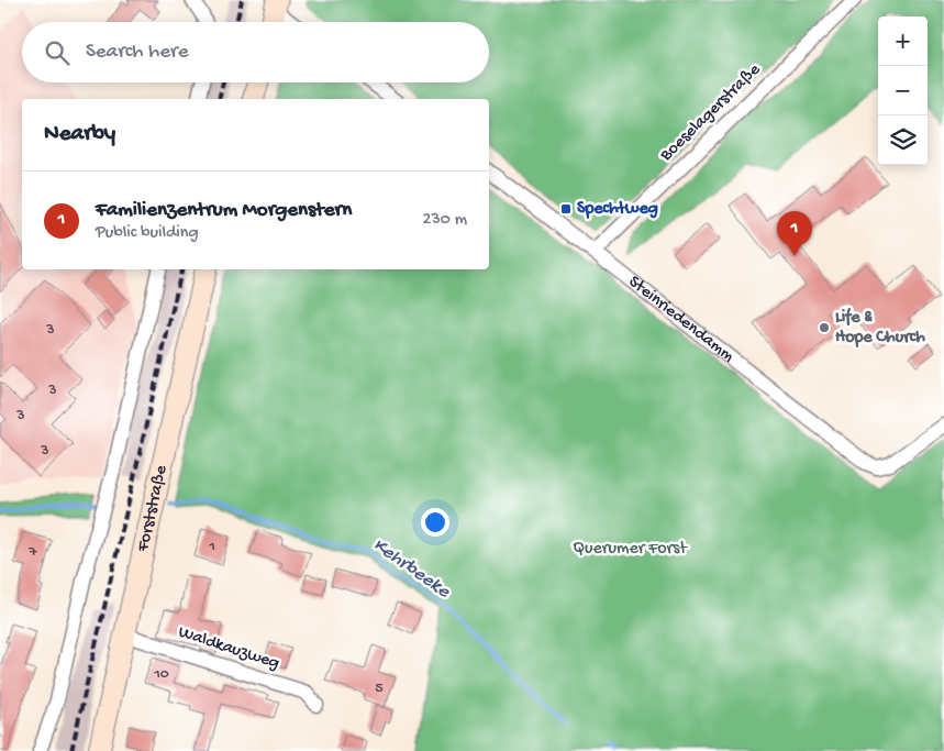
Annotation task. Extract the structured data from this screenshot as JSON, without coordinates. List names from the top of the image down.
{
  "streets": {
    "main road": ["Forststraße"],
    "street": ["Boeselagerstraße", "Steinriedendamm", "Waldkauzweg"]
  },
  "crossings": [
    ["Boeselagerstraße", "Steinriedendamm"],
    ["Forststraße", "Waldkauzweg"]
  ],
  "water": ["Kehrbeeke"],
  "parks": ["Querumer Forst"],
  "places": {
    "transit": ["Spechtweg"],
    "other": ["Life & Hope Church"]
  },
  "house_numbers": [
    "3",
    "3",
    "3",
    "3",
    "1",
    "7",
    "10",
    "5"
  ],
  "page": {
    "map_buttons": ["+", "−"],
    "search": "Search here",
    "heading": "Nearby",
    "list": [
      {
        "mark": "1",
        "name": "Familienzentrum Morgenstern",
        "note": "Public building",
        "value": "230 m"
      }
    ],
    "pins": "1"
  }
}
